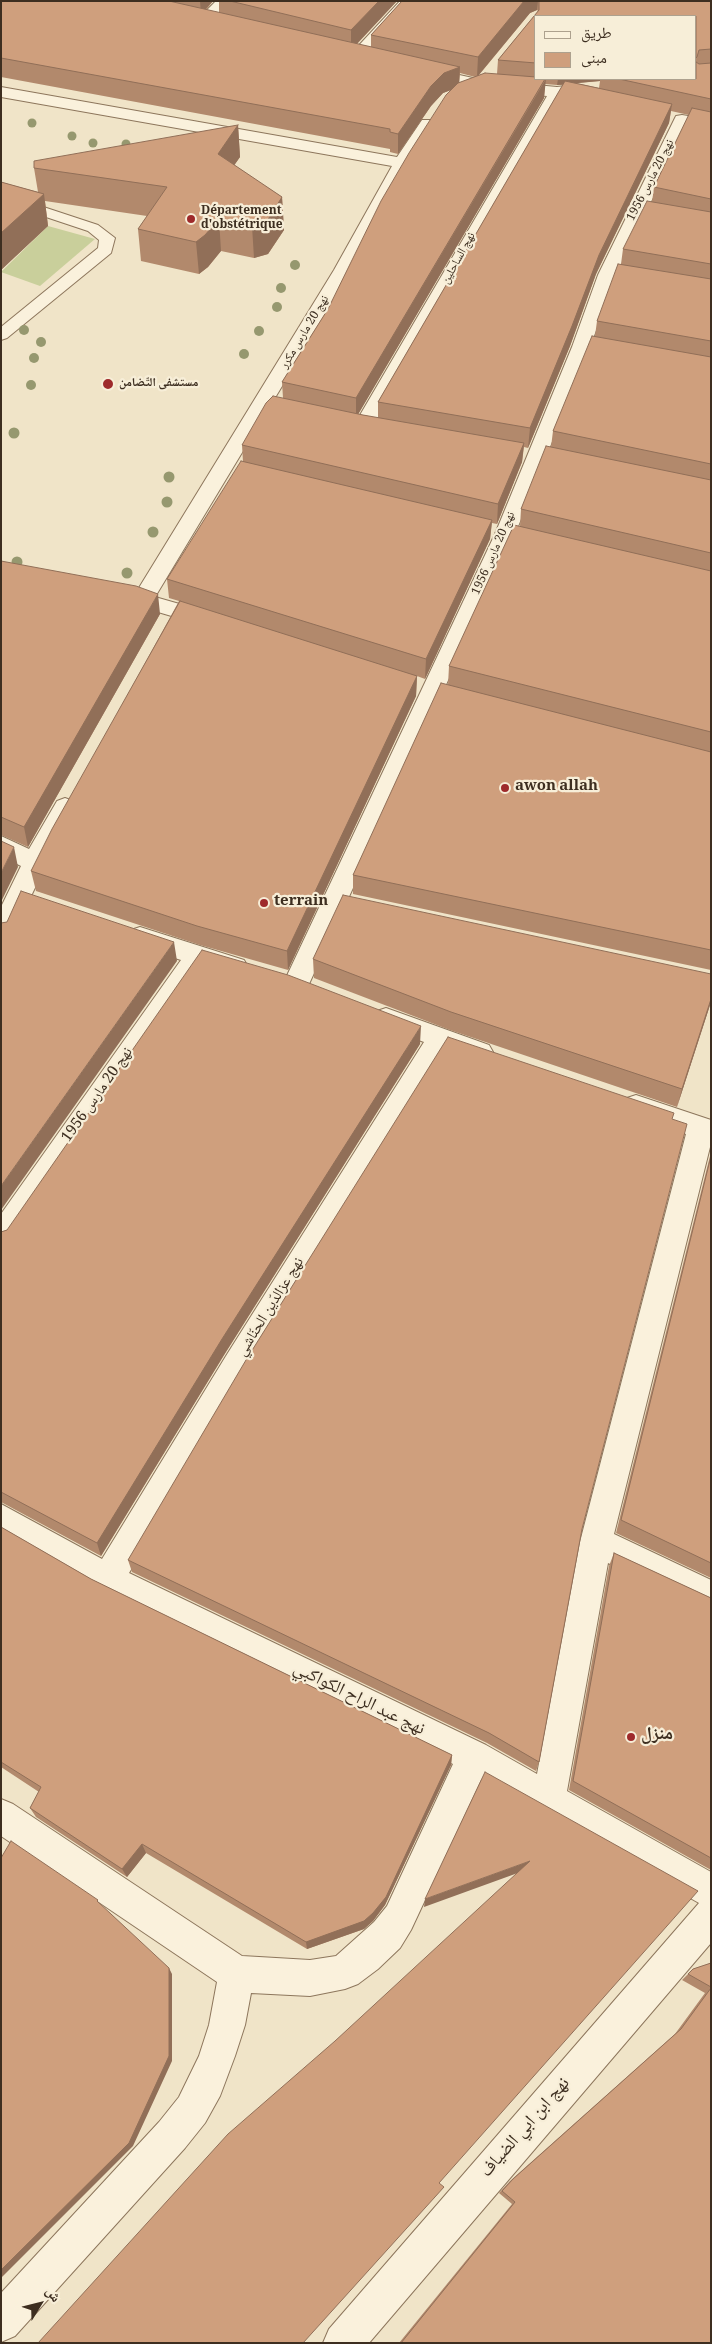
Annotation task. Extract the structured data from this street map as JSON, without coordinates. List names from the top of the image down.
{
  "streets": {
    "street": [
      "نهج 20 مارس 1956",
      "نهج الساحلين",
      "نهج 20 مارس مكرر",
      "نهج عزالدّين الحنّاشي",
      "نهج عبد الراح الكواكبي",
      "نهج ابن ابي الضياف"
    ]
  },
  "crossings": [
    ["نهج عزالدّين الحنّاشي", "نهج عبد الراح الكواكبي"]
  ],
  "places": [
    "Département d'obstétrique",
    "مستشفى التّضامن",
    "awon allah",
    "terrain",
    "منزل"
  ],
  "legend": ["طريق", "مبنى"],
  "north": "top right"
}
